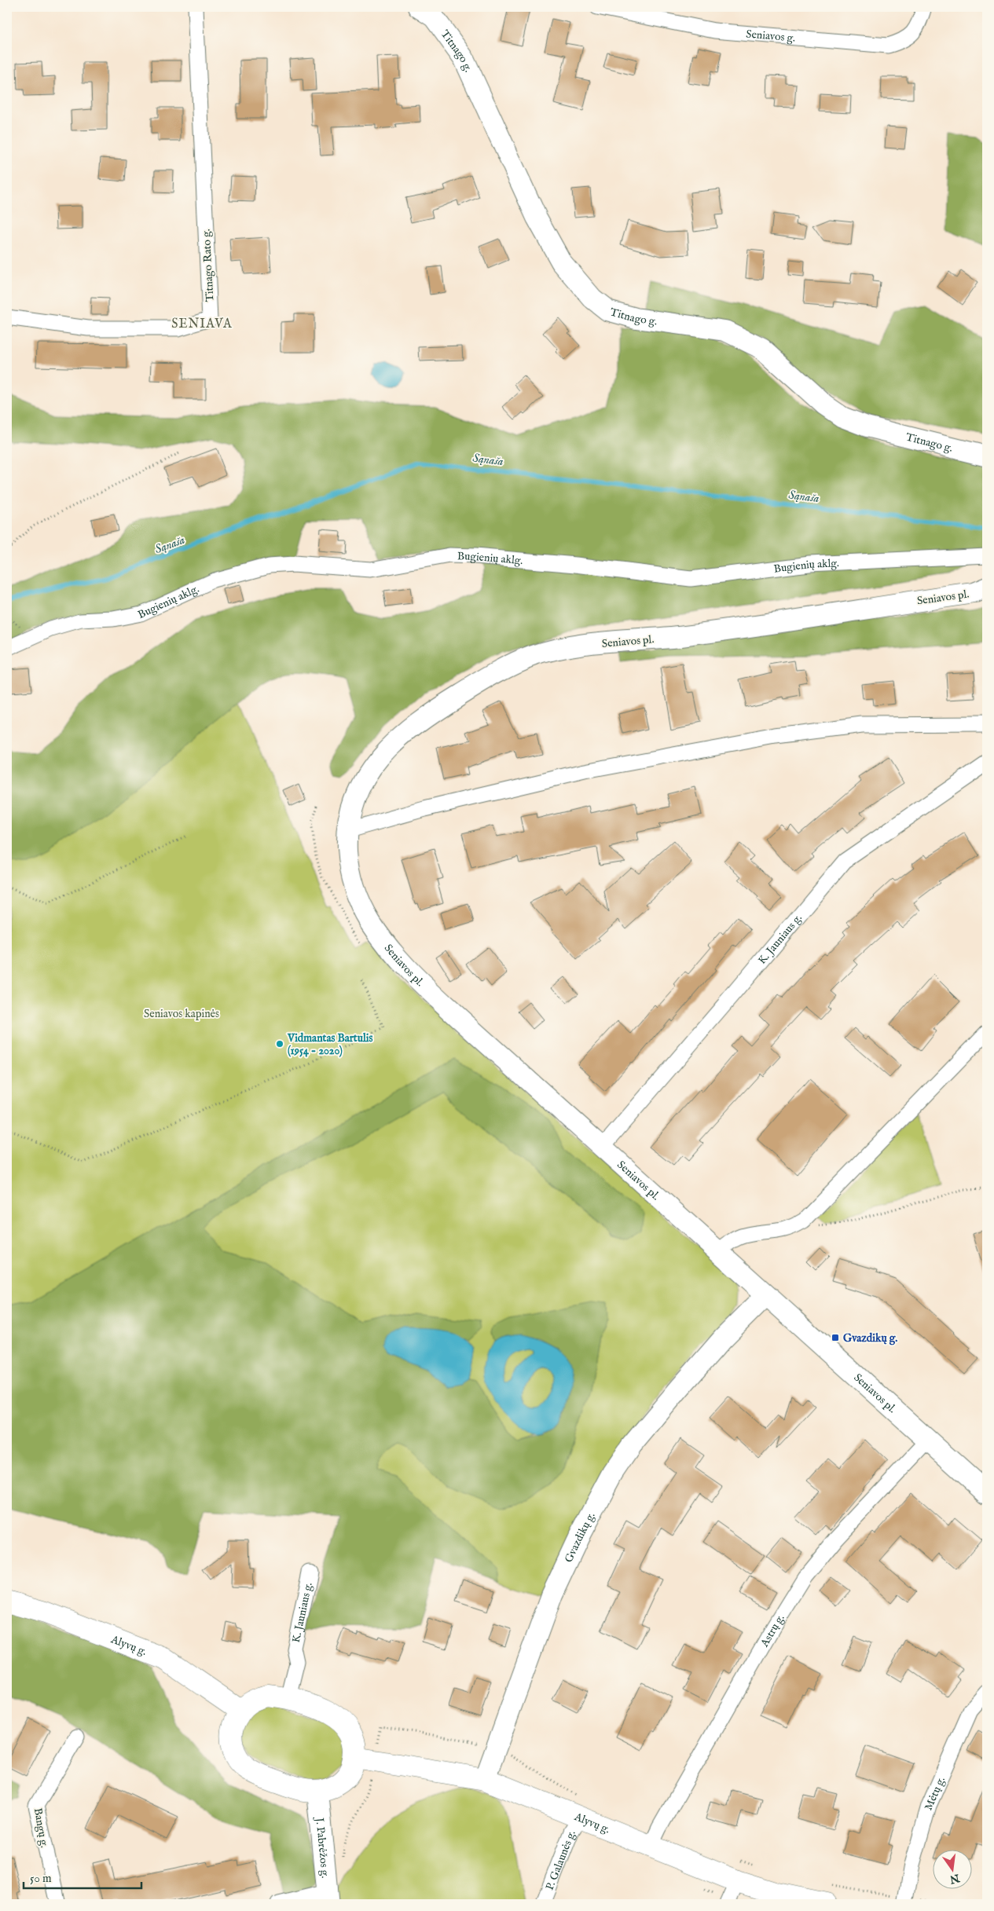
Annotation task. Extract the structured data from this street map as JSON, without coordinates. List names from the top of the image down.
{
  "streets": {
    "main road": [
      "Titnago g.",
      "Seniavos pl.",
      "Gvazdikų g.",
      "Alyvų g.",
      "J. Pabrėžos g."
    ],
    "street": [
      "Seniavos g.",
      "Titnago Rato g.",
      "Bugienių aklg.",
      "K. Jauniaus g.",
      "Astrų g.",
      "Mėtų g.",
      "Bangų g.",
      "P. Galaunės g."
    ]
  },
  "crossings": [
    ["Seniavos pl.", "K. Jauniaus g."],
    ["Seniavos pl.", "Gvazdikų g."],
    ["Seniavos pl.", "Astrų g."],
    ["K. Jauniaus g.", "Alyvų g."],
    ["K. Jauniaus g.", "J. Pabrėžos g."],
    ["Gvazdikų g.", "Alyvų g."],
    ["Astrų g.", "Alyvų g."],
    ["Alyvų g.", "J. Pabrėžos g."],
    ["Alyvų g.", "P. Galaunės g."]
  ],
  "districts": ["SENIAVA"],
  "water": ["Sąnaša"],
  "parks": ["Seniavos kapinės"],
  "places": {
    "other": ["Vidmantas Bartulis (1954 - 2020)"],
    "transit": ["Gvazdikų g."]
  },
  "scale_bar": "50 m",
  "north": "bottom"
}
